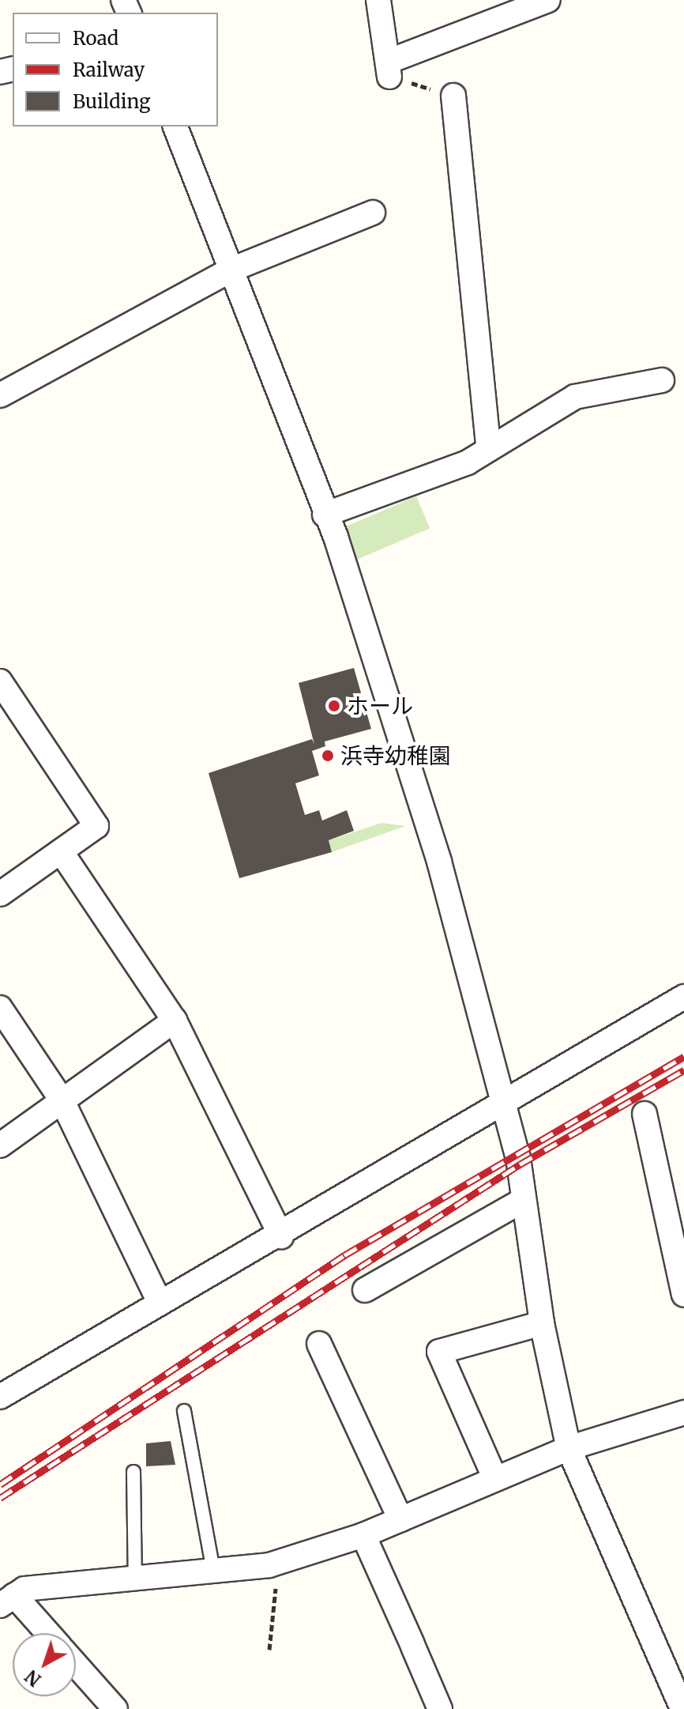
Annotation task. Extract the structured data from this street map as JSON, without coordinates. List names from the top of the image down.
{
  "places": ["ホール", "浜寺幼稚園"],
  "legend": ["Road", "Railway", "Building"],
  "north": "bottom left"
}
